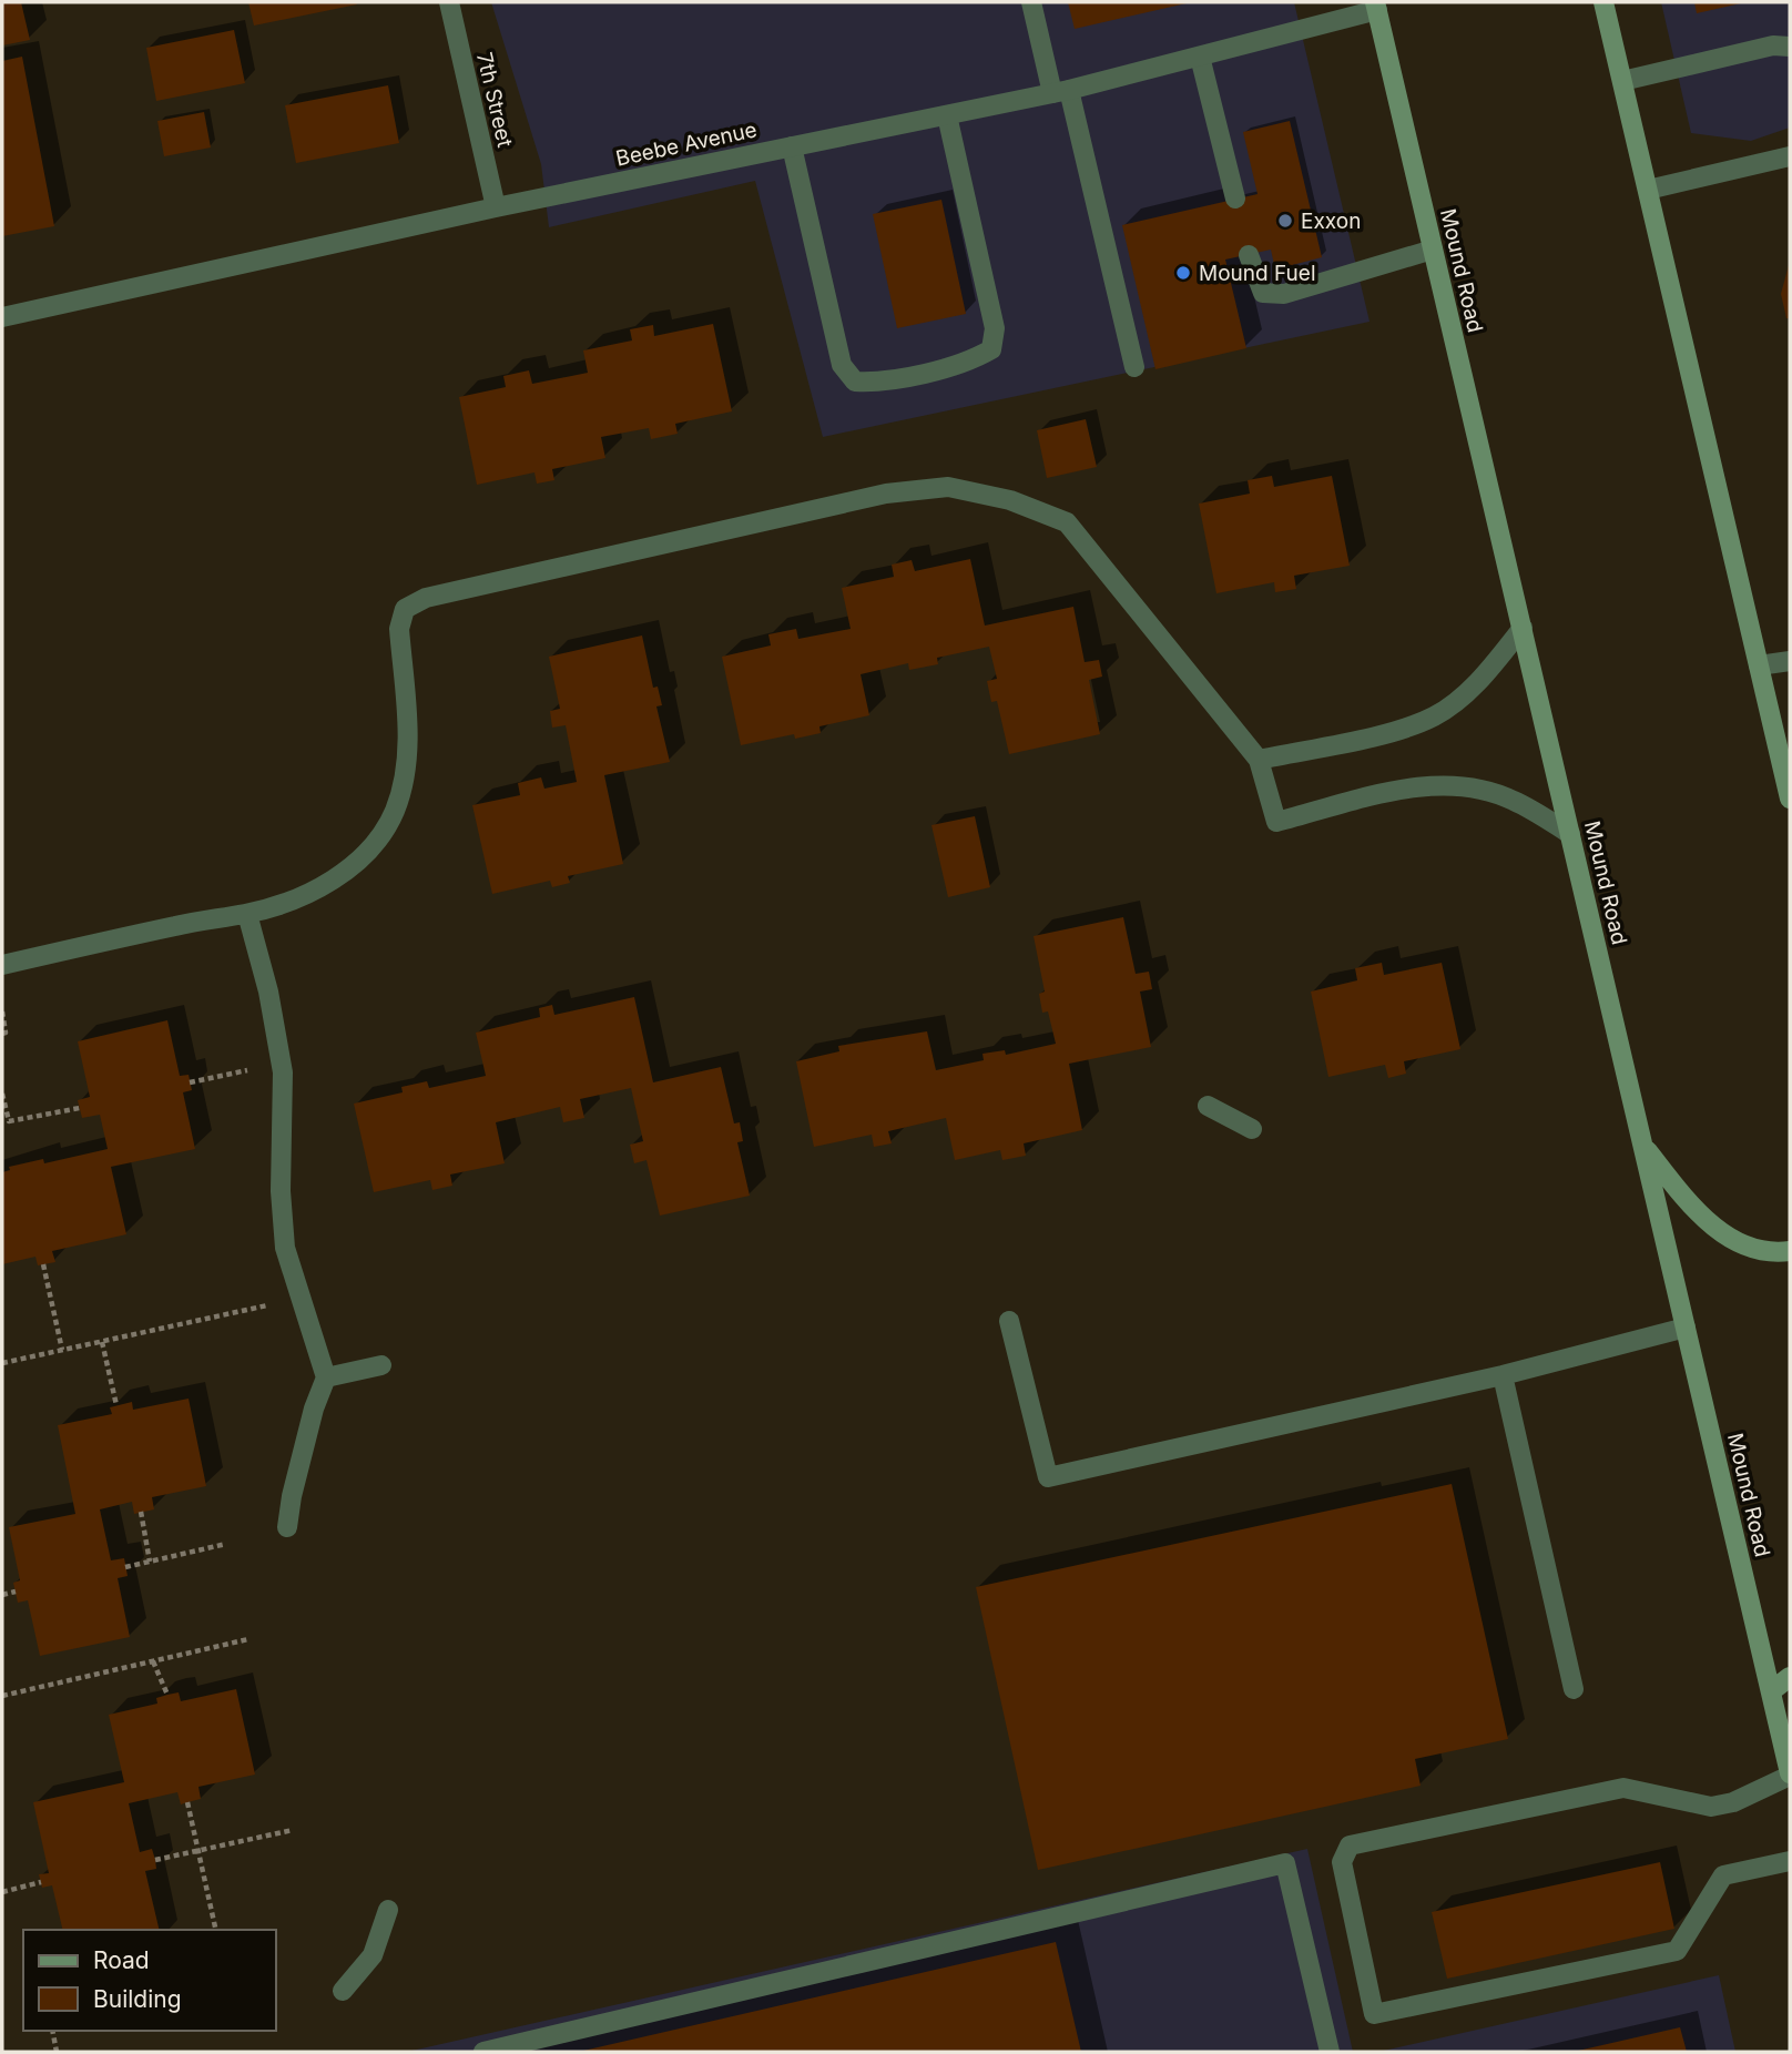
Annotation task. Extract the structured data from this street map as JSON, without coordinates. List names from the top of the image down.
{
  "streets": {
    "main road": ["Mound Road"],
    "street": ["7th Street", "Beebe Avenue"]
  },
  "crossings": [
    ["7th Street", "Beebe Avenue"],
    ["Beebe Avenue", "Mound Road"]
  ],
  "places": ["Exxon", "Mound Fuel"],
  "legend": ["Road", "Building"]
}
